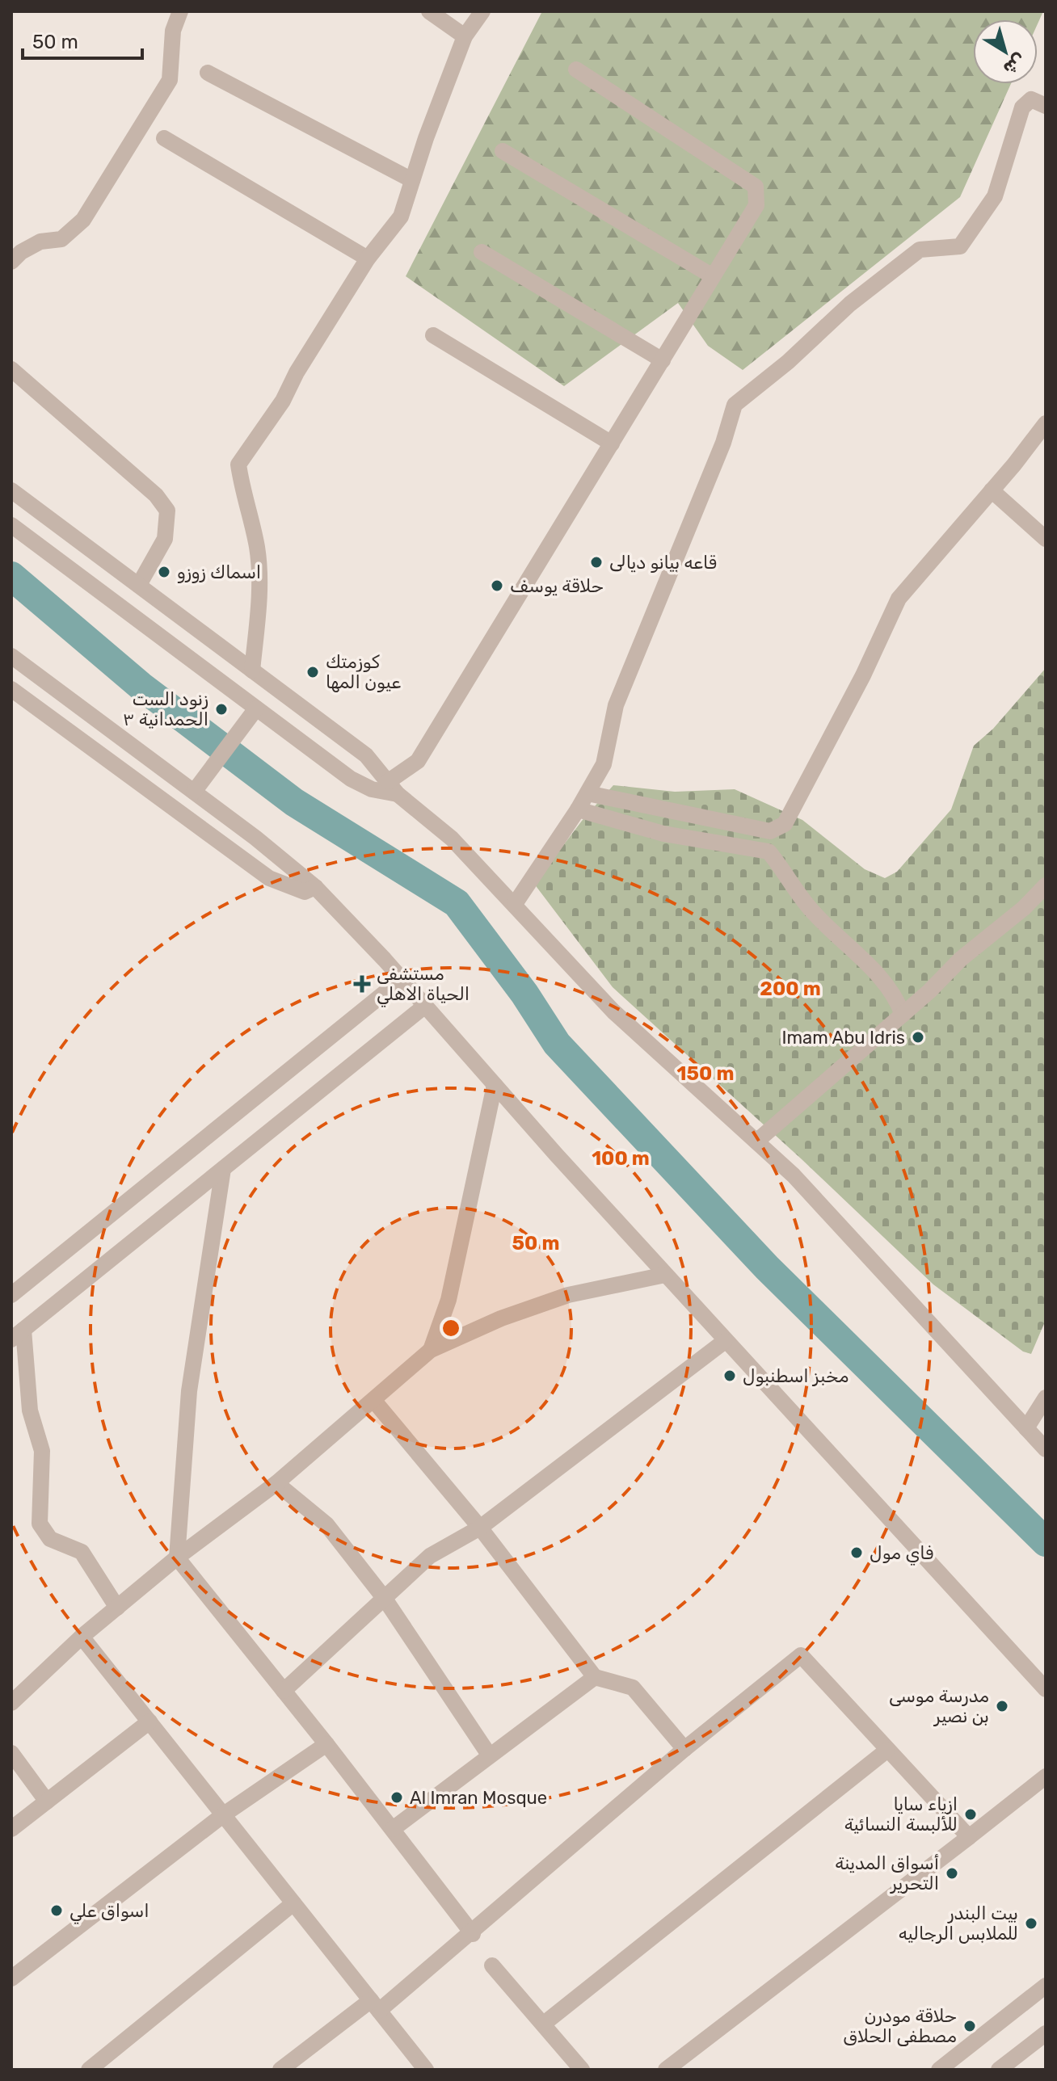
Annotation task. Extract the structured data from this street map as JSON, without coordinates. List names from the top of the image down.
{
  "places": {
    "other": [
      "قاعه بيانو ديالى",
      "اسماك زوزو",
      "حلاقة يوسف",
      "كوزمتك عيون المها",
      "زنود الست الحمدانية ٣",
      "Imam Abu Idris",
      "مخبز اسطنبول",
      "فاي مول",
      "مدرسة موسى بن نصير",
      "Al Imran Mosque",
      "ازياء سايا للألبسة النسائية",
      "أسواق المدينة التحرير",
      "اسواق علي",
      "بيت البندر للملابس الرجاليه",
      "حلاقة مودرن مصطفى الحلاق"
    ],
    "health": ["مستشفى الحياة الاهلي"]
  },
  "scale_bar": "50 m",
  "north": "bottom right",
  "rings": [
    "200 m",
    "150 m",
    "100 m",
    "50 m"
  ]
}
